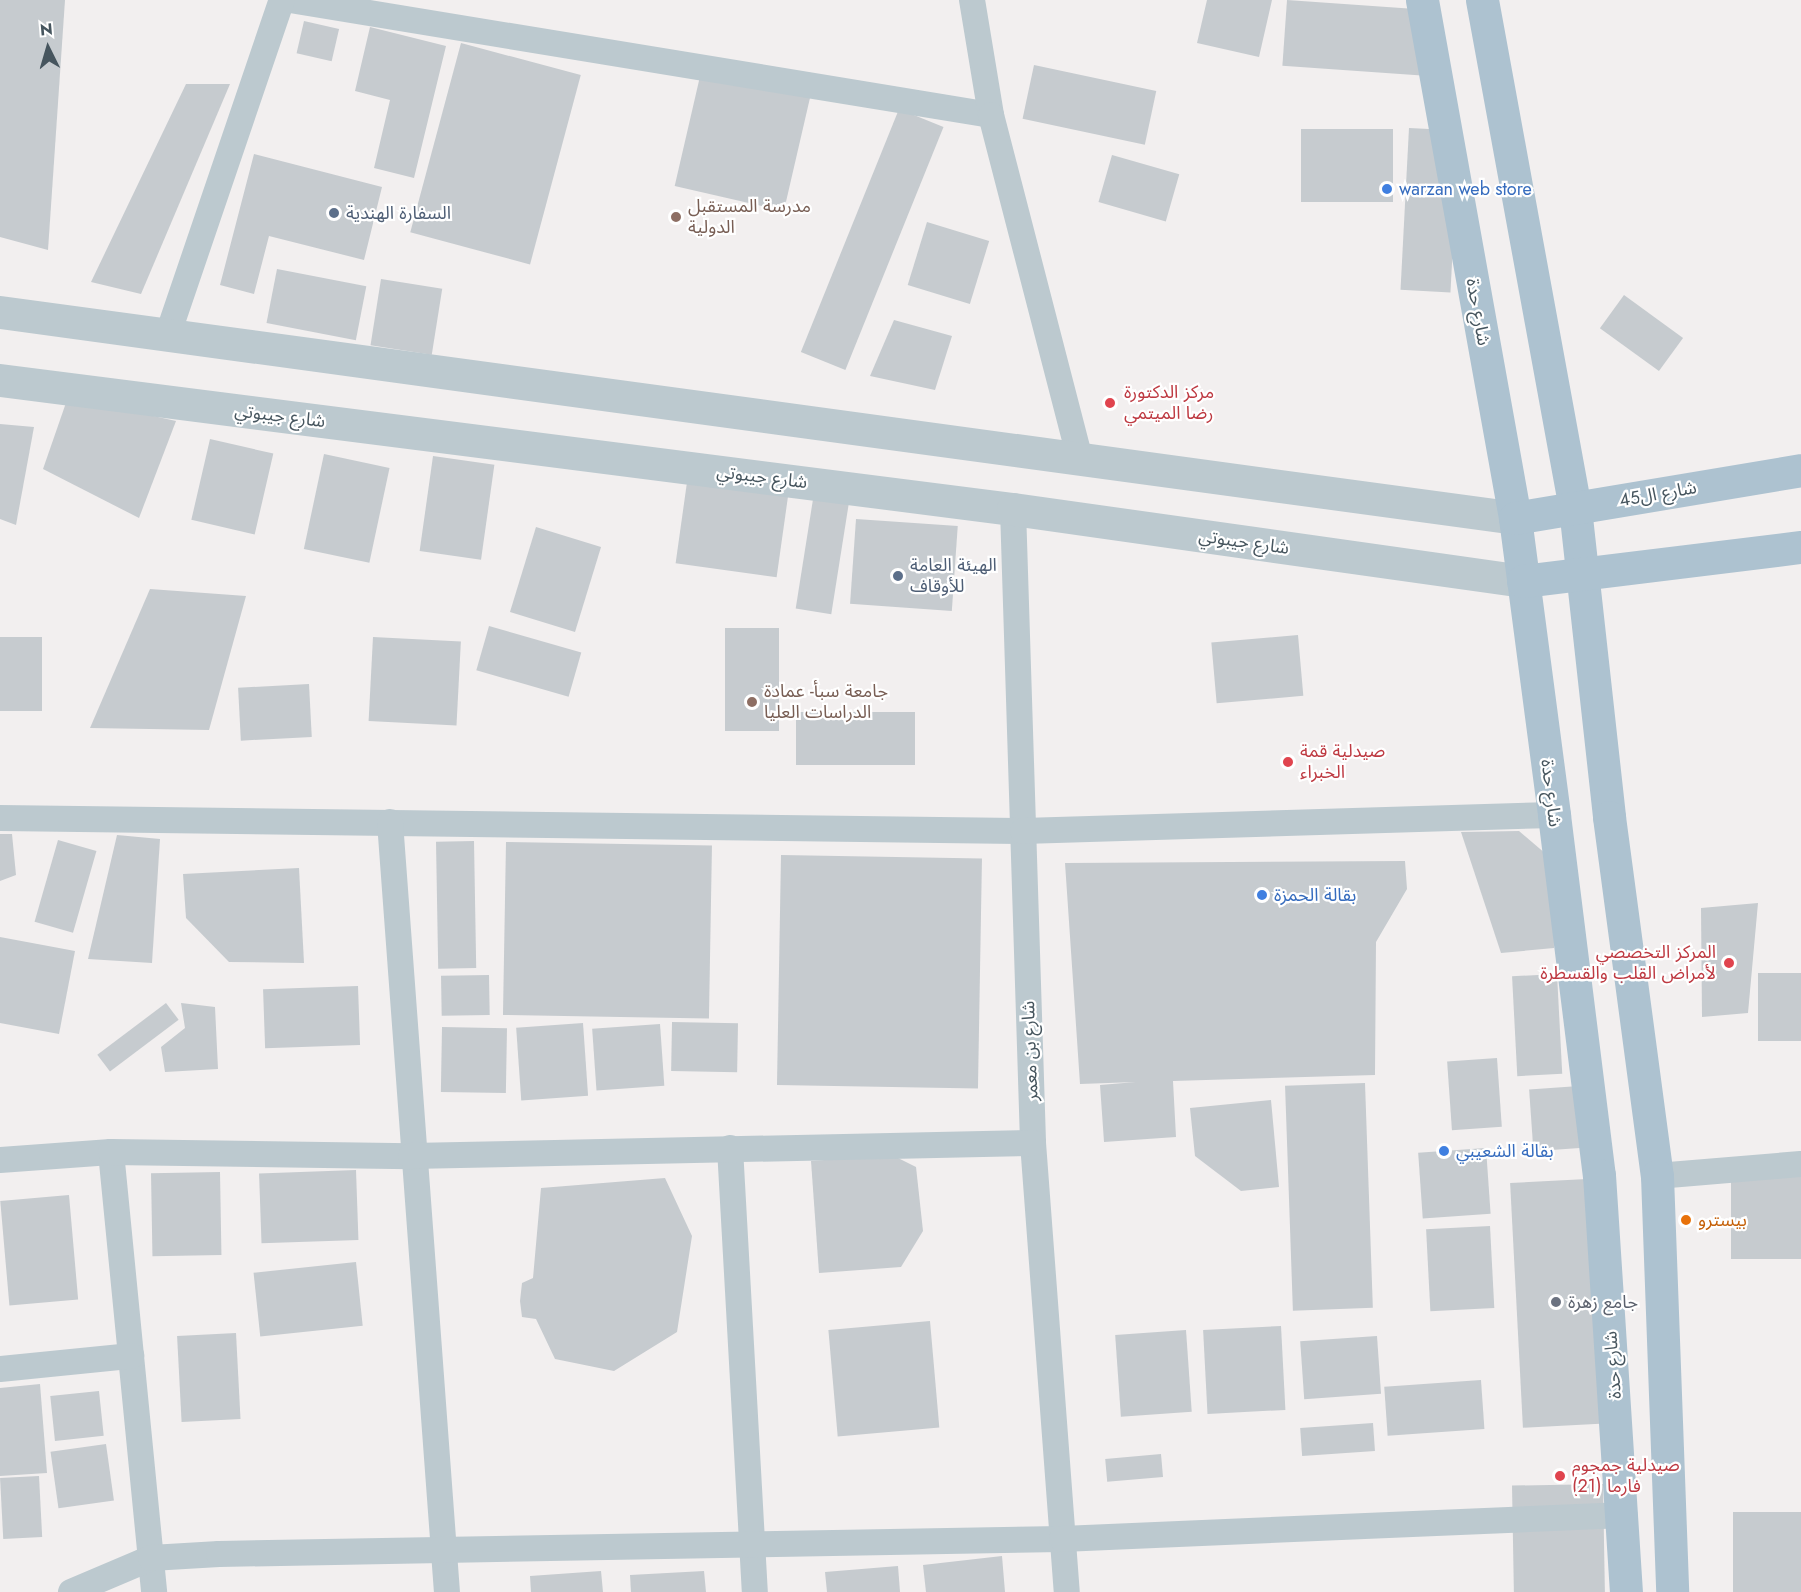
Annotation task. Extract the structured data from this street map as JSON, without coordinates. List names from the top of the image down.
{
  "streets": {
    "main road": ["شارع حدة", "شارع ال45"],
    "street": ["شارع جيبوتي", "شارع بن معمر"]
  },
  "crossings": [
    ["شارع حدة", "شارع جيبوتي"],
    ["شارع حدة", "شارع ال45"],
    ["شارع جيبوتي", "شارع بن معمر"]
  ],
  "places": [
    "warzan web store",
    "السفارة الهندية",
    "مدرسة المستقبل الدولية",
    "مركز الدكتورة رضا الميتمي",
    "الهيئة العامة للأوقاف",
    "جامعة سبأ- عمادة الدراسات العليا",
    "صيدلية قمة الخبراء",
    "بقالة الحمزة",
    "المركز التخصصي لأمراض القلب والقسطرة",
    "بقالة الشعيبي",
    "بيسترو",
    "جامع زهرة",
    "صيدلية جمجوم فارما (21)"
  ],
  "north": "top"
}
